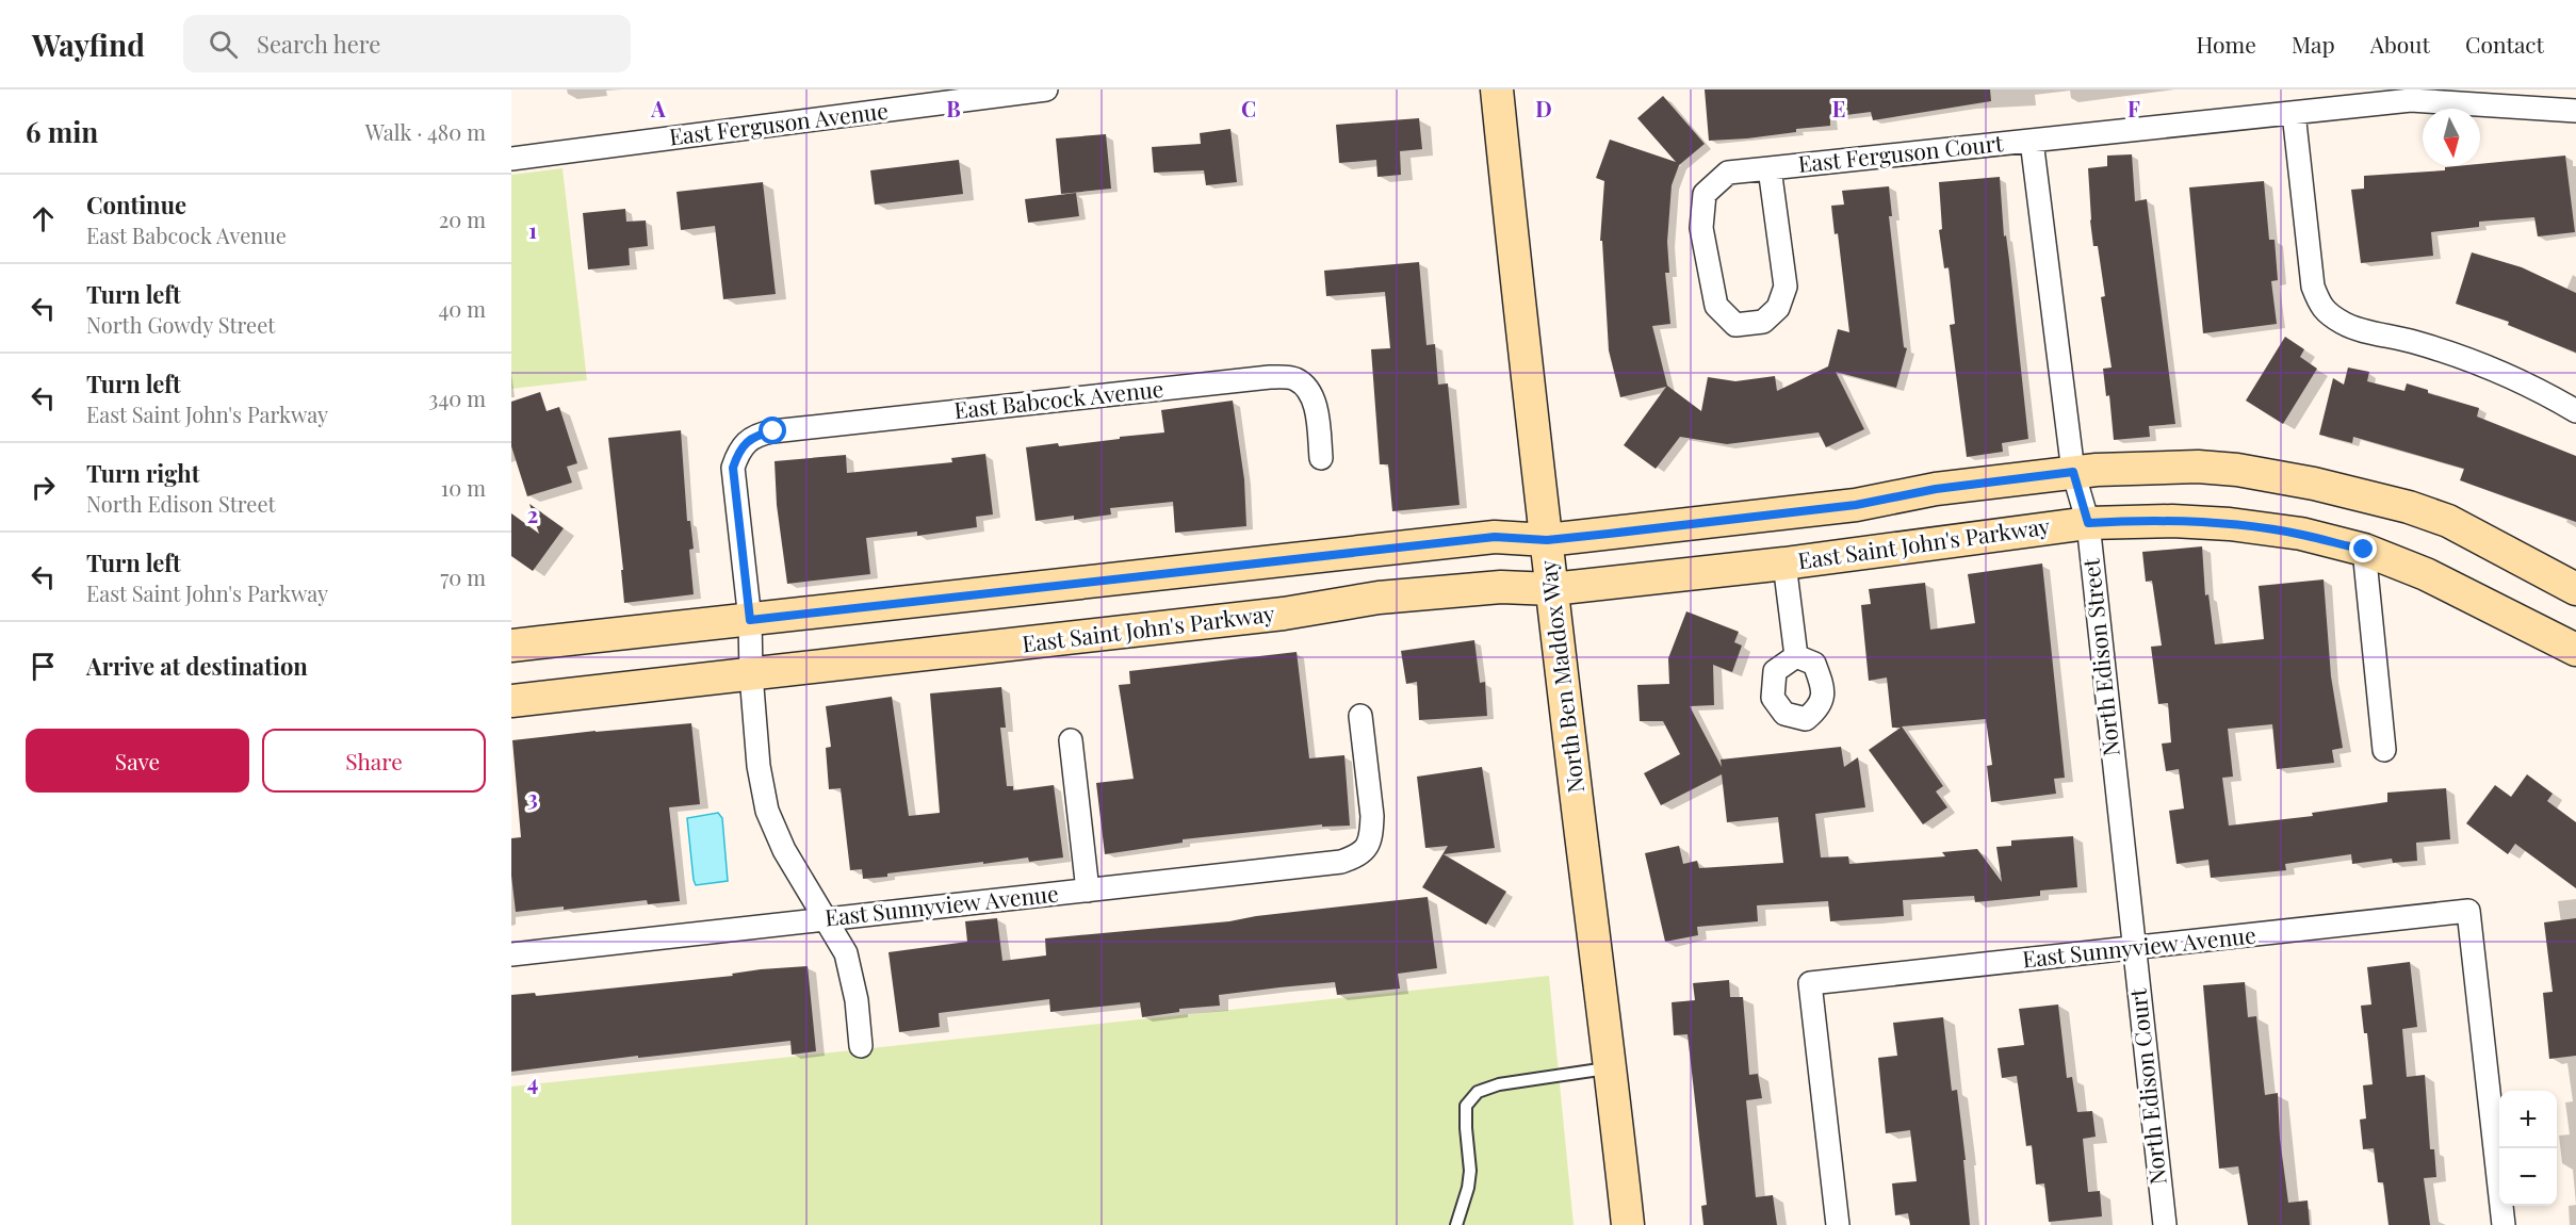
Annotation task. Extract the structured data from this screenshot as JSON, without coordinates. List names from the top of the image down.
{
  "streets": {
    "main road": ["East Saint John's Parkway", "North Ben Maddox Way"],
    "street": [
      "East Ferguson Avenue",
      "East Ferguson Court",
      "East Babcock Avenue",
      "North Edison Street",
      "East Sunnyview Avenue",
      "North Edison Court"
    ]
  },
  "crossings": [
    ["East Ferguson Court", "North Edison Street"],
    ["East Saint John's Parkway", "North Edison Street"],
    ["East Saint John's Parkway", "North Ben Maddox Way"],
    ["North Edison Street", "East Sunnyview Avenue"],
    ["North Edison Street", "North Edison Court"],
    ["East Sunnyview Avenue", "North Edison Court"]
  ],
  "north": "bottom",
  "page": {
    "header": "Wayfind",
    "search": "Search here",
    "nav": [
      "Home",
      "Map",
      "About",
      "Contact"
    ],
    "heading": ["6 min", "Walk · 480 m"],
    "list": [
      ["Continue", "East Babcock Avenue", "20 m"],
      ["Turn left", "North Gowdy Street", "40 m"],
      ["Turn left", "East Saint John's Parkway", "340 m"],
      ["Turn right", "North Edison Street", "10 m"],
      ["Turn left", "East Saint John's Parkway", "70 m"],
      "Arrive at destination"
    ],
    "buttons": ["Save", "Share"],
    "map_buttons": ["+", "−"]
  },
  "grid": {
    "columns": [
      "A",
      "B",
      "C",
      "D",
      "E",
      "F"
    ],
    "rows": [
      "1",
      "2",
      "3",
      "4"
    ]
  }
}
